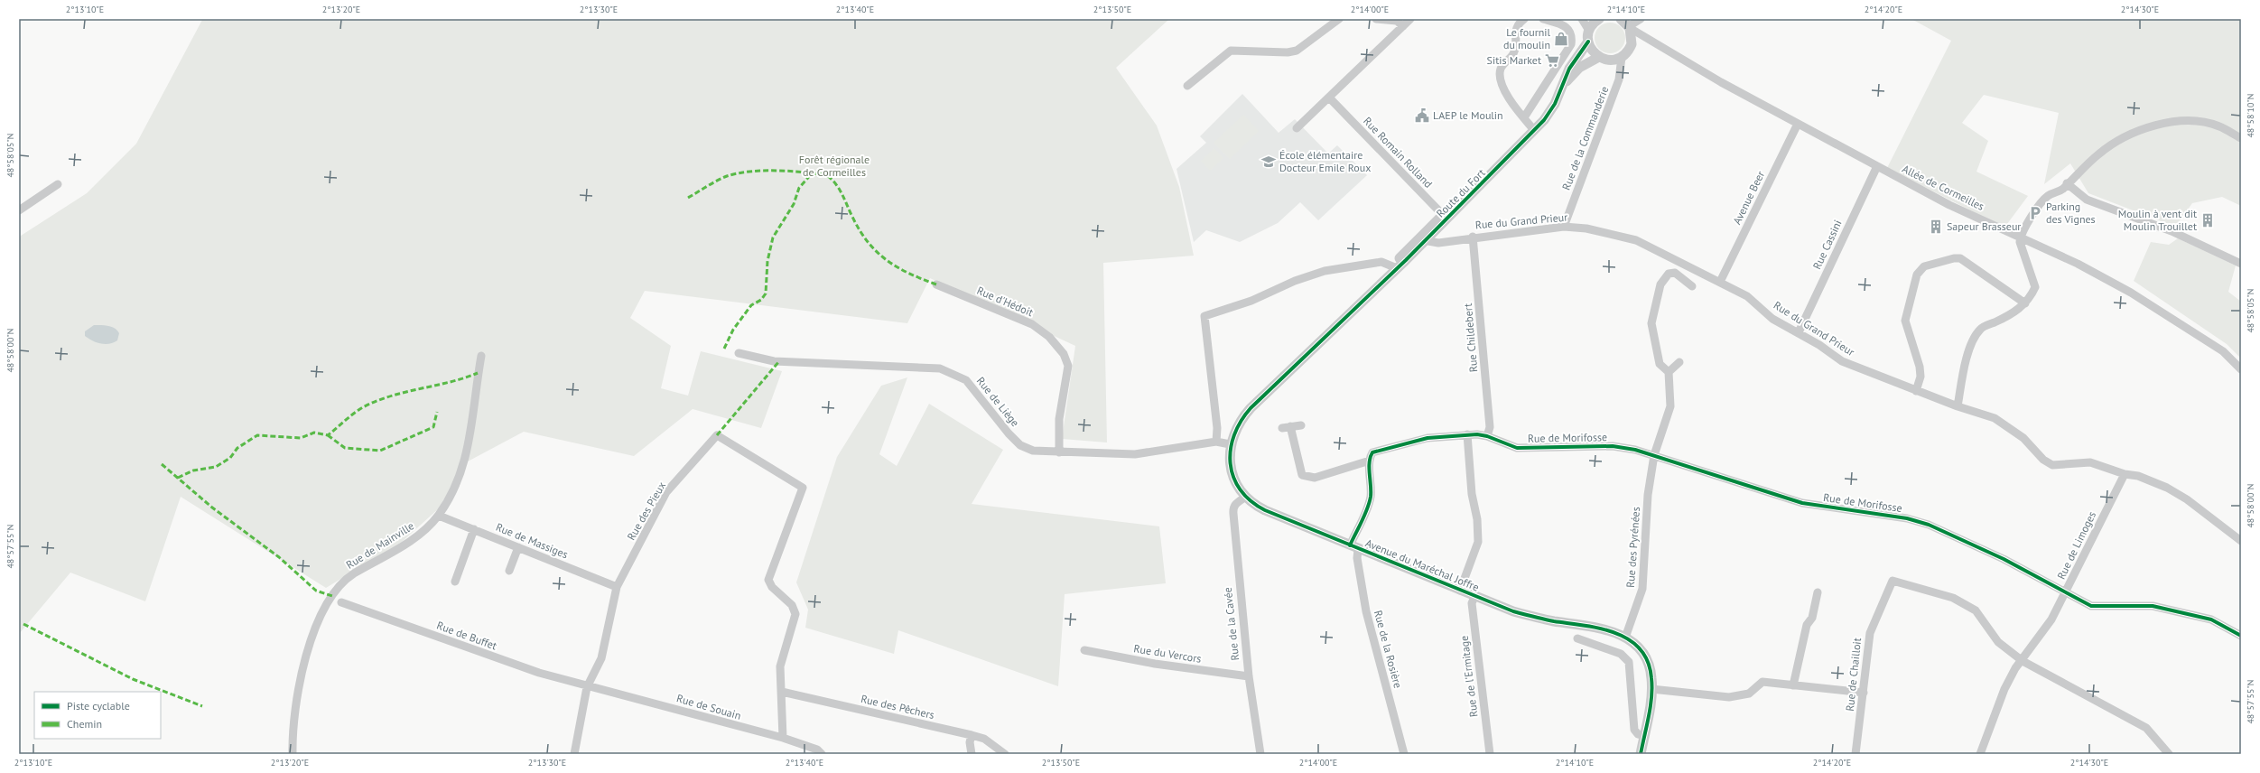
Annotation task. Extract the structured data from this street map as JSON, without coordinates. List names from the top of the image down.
{
  "streets": {
    "street": [
      "Rue de la Commanderie",
      "Rue Romain Rolland",
      "Allée de Cormeilles",
      "Route du Fort",
      "Avenue Beer",
      "Rue du Grand Prieur",
      "Rue Cassini",
      "Rue d'Hédoit",
      "Rue Childebert",
      "Rue de Liège",
      "Rue de Morifosse",
      "Rue des Pieux",
      "Rue de Massiges",
      "Rue de Mainville",
      "Rue de Limoges",
      "Rue des Pyrénées",
      "Avenue du Maréchal Joffre",
      "Rue de la Cavée",
      "Rue de Buffet",
      "Rue de la Rosière",
      "Rue du Vercors",
      "Rue de Chailloit",
      "Rue de l'Ermitage",
      "Rue de Souain",
      "Rue des Pêchers"
    ]
  },
  "crossings": [
    ["Rue de la Commanderie", "Rue du Grand Prieur"],
    ["Rue Romain Rolland", "Route du Fort"],
    ["Allée de Cormeilles", "Avenue Beer"],
    ["Allée de Cormeilles", "Rue Cassini"],
    ["Route du Fort", "Rue du Grand Prieur"],
    ["Route du Fort", "Avenue du Maréchal Joffre"],
    ["Avenue Beer", "Rue du Grand Prieur"],
    ["Rue du Grand Prieur", "Rue Cassini"],
    ["Rue du Grand Prieur", "Rue Childebert"],
    ["Rue du Grand Prieur", "Rue de Limoges"],
    ["Rue d'Hédoit", "Rue de Liège"],
    ["Rue Childebert", "Rue de Morifosse"],
    ["Rue de Morifosse", "Rue de Limoges"],
    ["Rue de Morifosse", "Rue des Pyrénées"],
    ["Rue des Pieux", "Rue de Massiges"],
    ["Rue des Pieux", "Rue de Buffet"],
    ["Rue des Pieux", "Rue de Souain"],
    ["Rue des Pieux", "Rue des Pêchers"],
    ["Rue de Massiges", "Rue de Mainville"],
    ["Rue de Limoges", "Rue de Chailloit"],
    ["Rue des Pyrénées", "Avenue du Maréchal Joffre"],
    ["Avenue du Maréchal Joffre", "Rue de la Cavée"],
    ["Avenue du Maréchal Joffre", "Rue de la Rosière"],
    ["Avenue du Maréchal Joffre", "Rue de l'Ermitage"],
    ["Rue de la Cavée", "Rue du Vercors"],
    ["Rue de Buffet", "Rue de Souain"]
  ],
  "parks": ["Forêt régionale de Cormeilles"],
  "places": {
    "shop": ["Le fournil du moulin"],
    "supermarket": ["Sitis Market"],
    "public building": ["LAEP le Moulin"],
    "school or university": ["École élémentaire Docteur Emile Roux"],
    "parking": ["Parking des Vignes"],
    "building": ["Moulin à vent dit Moulin Trouillet", "Sapeur Brasseur"]
  },
  "legend": ["Piste cyclable", "Chemin"],
  "coordinates": [
    "2°13'10\"E",
    "2°13'20\"E",
    "2°13'30\"E",
    "2°13'40\"E",
    "2°13'50\"E",
    "2°14'00\"E",
    "2°14'10\"E",
    "2°14'20\"E",
    "2°14'30\"E",
    "48°58'10\"N",
    "48°58'05\"N",
    "48°58'00\"N",
    "48°57'55\"N"
  ]
}
